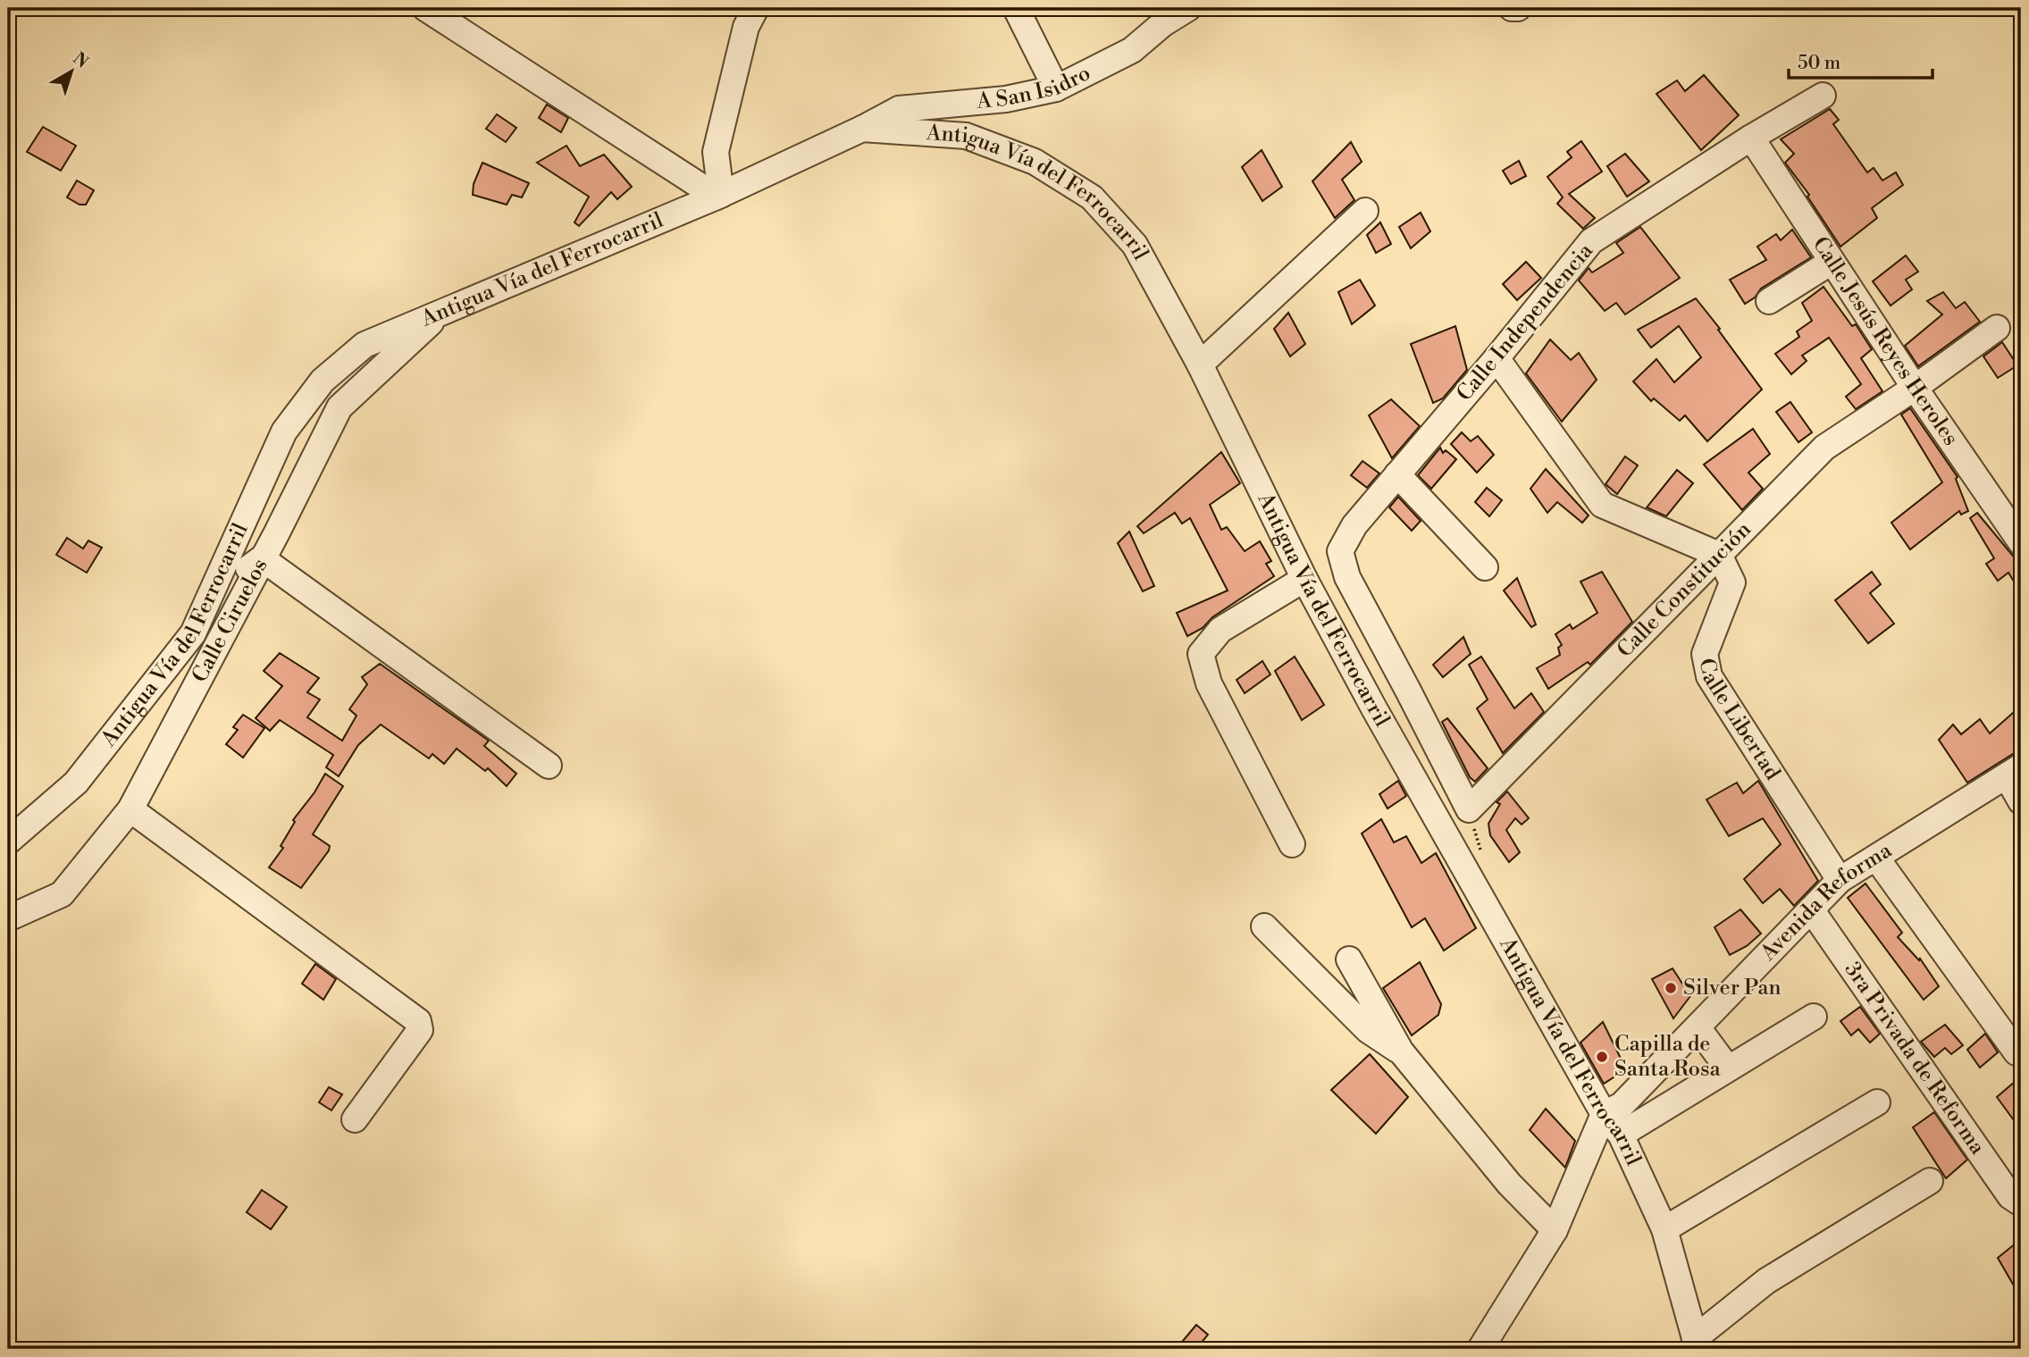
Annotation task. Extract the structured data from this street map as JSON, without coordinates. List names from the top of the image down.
{
  "streets": {
    "street": [
      "A San Isidro",
      "Antigua Vía del Ferrocarril",
      "Calle Independencia",
      "Calle Jesús Reyes Heroles",
      "Calle Constitución",
      "Calle Ciruelos",
      "Calle Libertad",
      "Avenida Reforma",
      "3ra Privada de Reforma"
    ]
  },
  "crossings": [
    ["A San Isidro", "Antigua Vía del Ferrocarril"],
    ["Antigua Vía del Ferrocarril", "Calle Ciruelos"],
    ["Antigua Vía del Ferrocarril", "Avenida Reforma"],
    ["Calle Independencia", "Calle Jesús Reyes Heroles"],
    ["Calle Independencia", "Calle Constitución"],
    ["Calle Jesús Reyes Heroles", "Calle Constitución"],
    ["Calle Constitución", "Calle Libertad"],
    ["Calle Libertad", "Avenida Reforma"],
    ["Avenida Reforma", "3ra Privada de Reforma"]
  ],
  "places": ["Silver Pan", "Capilla de Santa Rosa"],
  "scale_bar": "50 m",
  "north": "top right"
}
